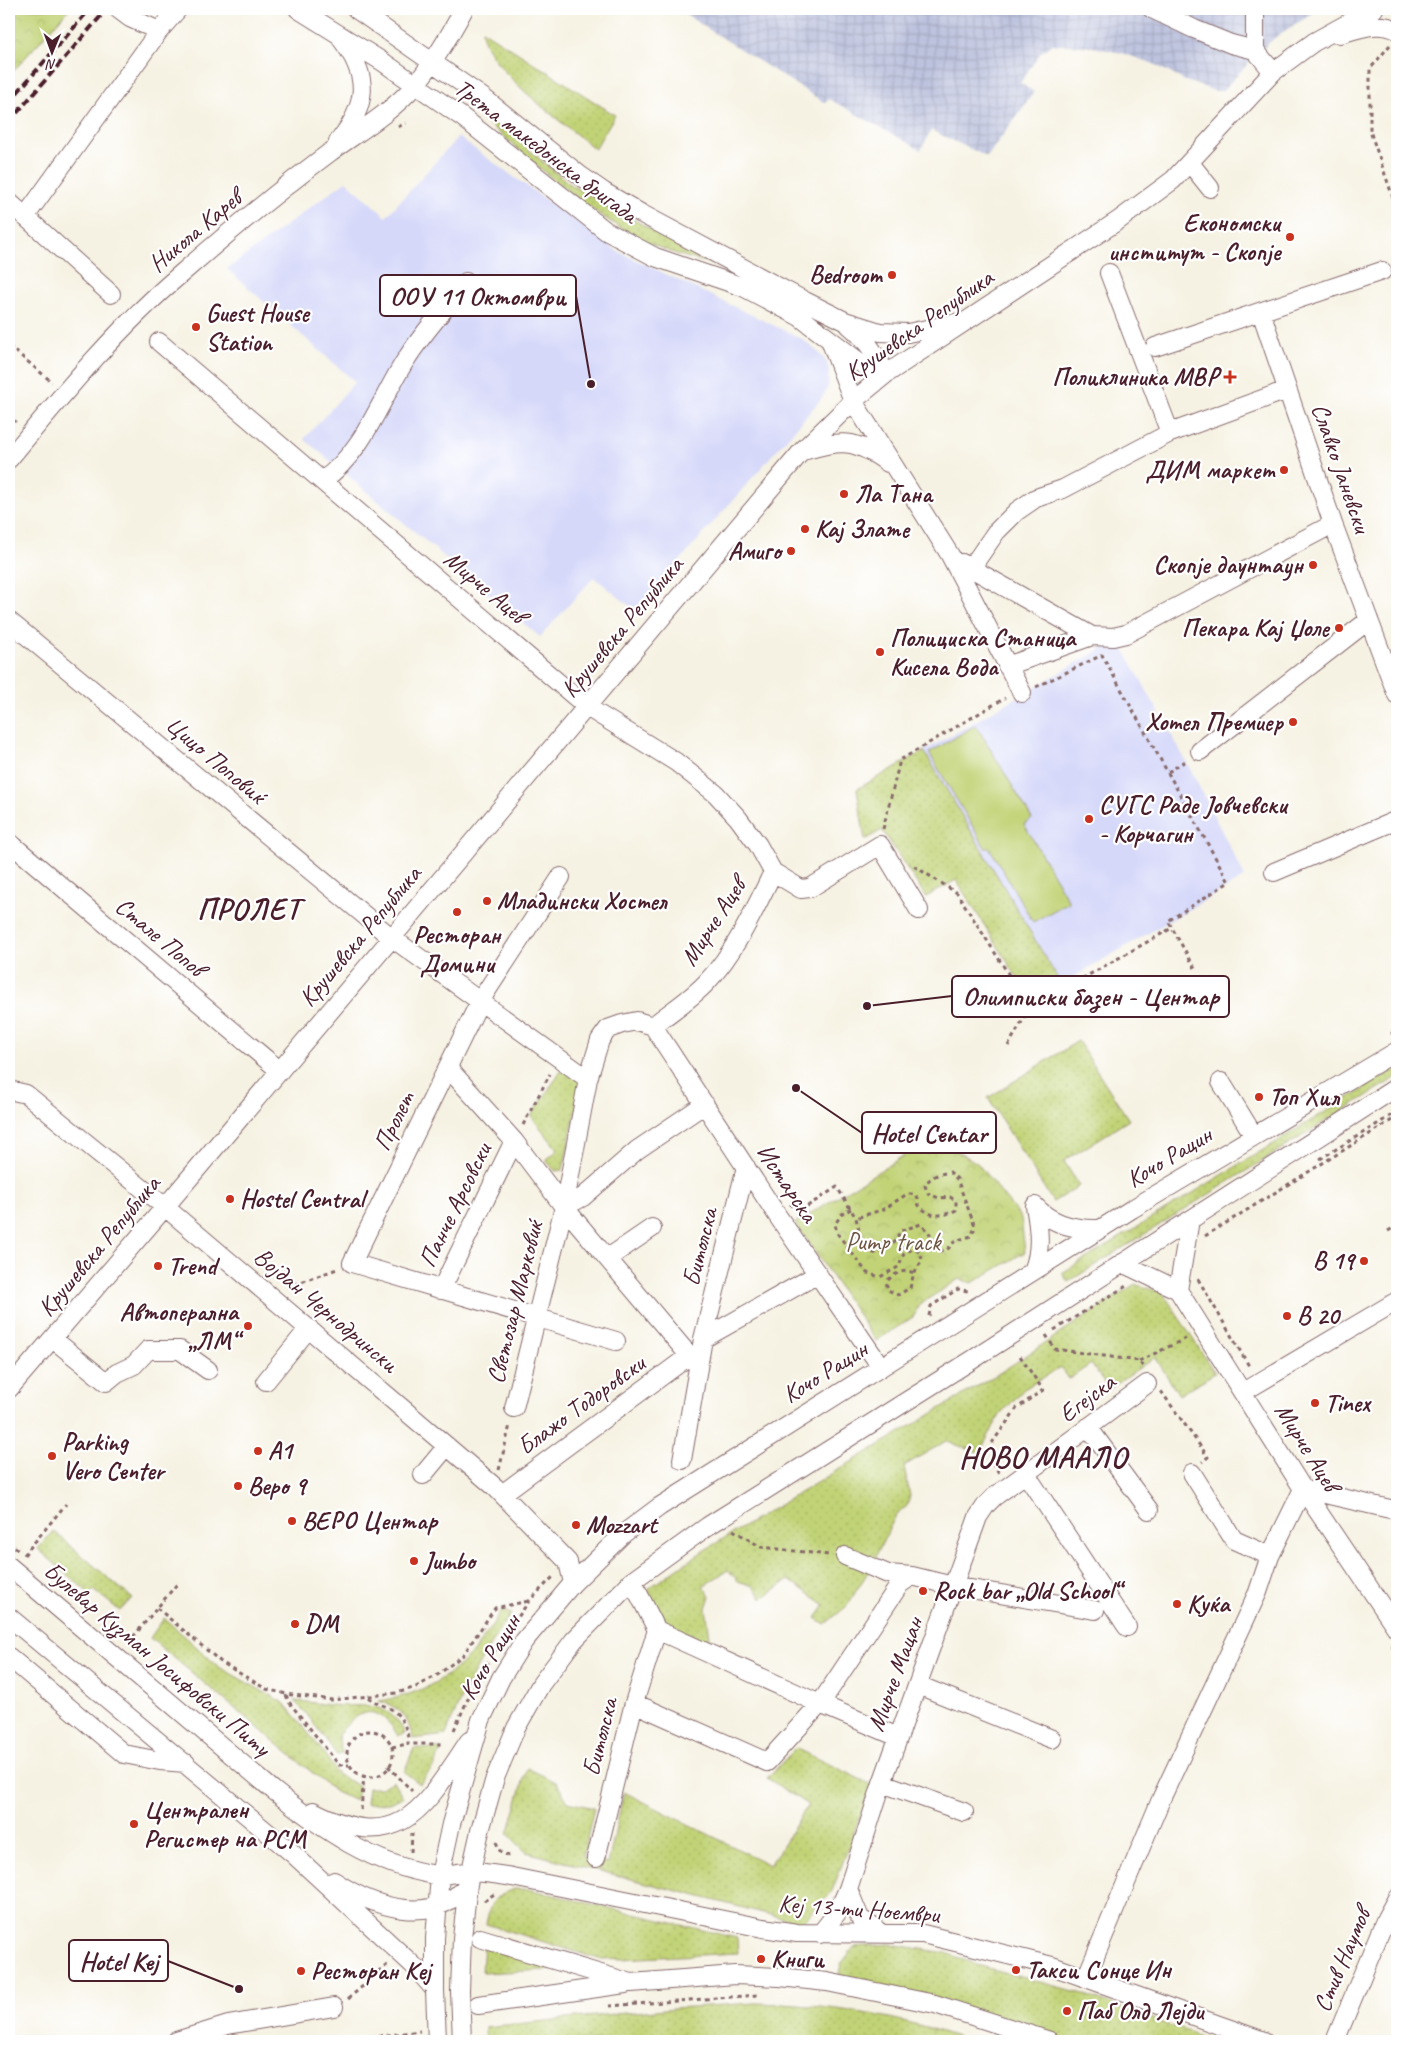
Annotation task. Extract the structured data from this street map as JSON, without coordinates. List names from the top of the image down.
{
  "streets": {
    "street": [
      "Трета македонска бригада",
      "Никола Карев",
      "Крушевска Република",
      "Славко Јаневски",
      "Мирче Ацев",
      "Цицо Поповиќ",
      "Стале Попов",
      "Пролет",
      "Кочо Рацин",
      "Истарска",
      "Панче Арсовски",
      "Битолска",
      "Светозар Марковиќ",
      "Војдан Чернодрински",
      "Егејска",
      "Блажо Тодоровски",
      "Булевар Кузман Јосифовски Питу",
      "Мирче Мацан",
      "Кеј 13-ти Ноември",
      "Стив Наумов"
    ]
  },
  "crossings": [
    ["Трета македонска бригада", "Никола Карев"],
    ["Трета македонска бригада", "Крушевска Република"],
    ["Крушевска Република", "Мирче Ацев"],
    ["Крушевска Република", "Цицо Поповиќ"],
    ["Крушевска Република", "Стале Попов"],
    ["Крушевска Република", "Војдан Чернодрински"],
    ["Мирче Ацев", "Истарска"],
    ["Кочо Рацин", "Истарска"],
    ["Кочо Рацин", "Војдан Чернодрински"],
    ["Кочо Рацин", "Булевар Кузман Јосифовски Питу"],
    ["Истарска", "Битолска"],
    ["Истарска", "Светозар Марковиќ"],
    ["Битолска", "Блажо Тодоровски"],
    ["Војдан Чернодрински", "Блажо Тодоровски"],
    ["Егејска", "Мирче Мацан"],
    ["Булевар Кузман Јосифовски Питу", "Кеј 13-ти Ноември"],
    ["Мирче Мацан", "Кеј 13-ти Ноември"]
  ],
  "districts": ["ПРОЛЕТ", "НОВО МААЛО"],
  "parks": ["Pump track"],
  "places": {
    "other": [
      "Економски институт - Скопје",
      "Bedroom",
      "Guest House Station",
      "ООУ 11 Октомври",
      "ДИМ маркет",
      "Ла Тана",
      "Кај Злате",
      "Амиго",
      "Скопје даунтаун",
      "Пекара Кај Џоле",
      "Полициска Станица Кисела Вода",
      "Хотел Премиер",
      "СУГС Раде Јовчевски - Корчагин",
      "Младински Хостел",
      "Ресторан Домини",
      "Олимписки базен - Центар",
      "Hotel Centar",
      "Топ Хил",
      "Hostel Central",
      "B 19",
      "Trend",
      "B 20",
      "Автоперална „ЛМ“",
      "Tinex",
      "A1",
      "Parking Vero Center",
      "Веро 9",
      "ВЕРО Центар",
      "Mozzart",
      "Jumbo",
      "Rock bar „Old School“",
      "Kуќа",
      "DM",
      "Централен Регистер на РСМ",
      "Книги",
      "Такси Сонце Ин",
      "Ресторан Кej",
      "Hotel Kej",
      "Паб Олд Лејди"
    ],
    "health": ["Поликлиника МВР"]
  },
  "north": "bottom"
}
